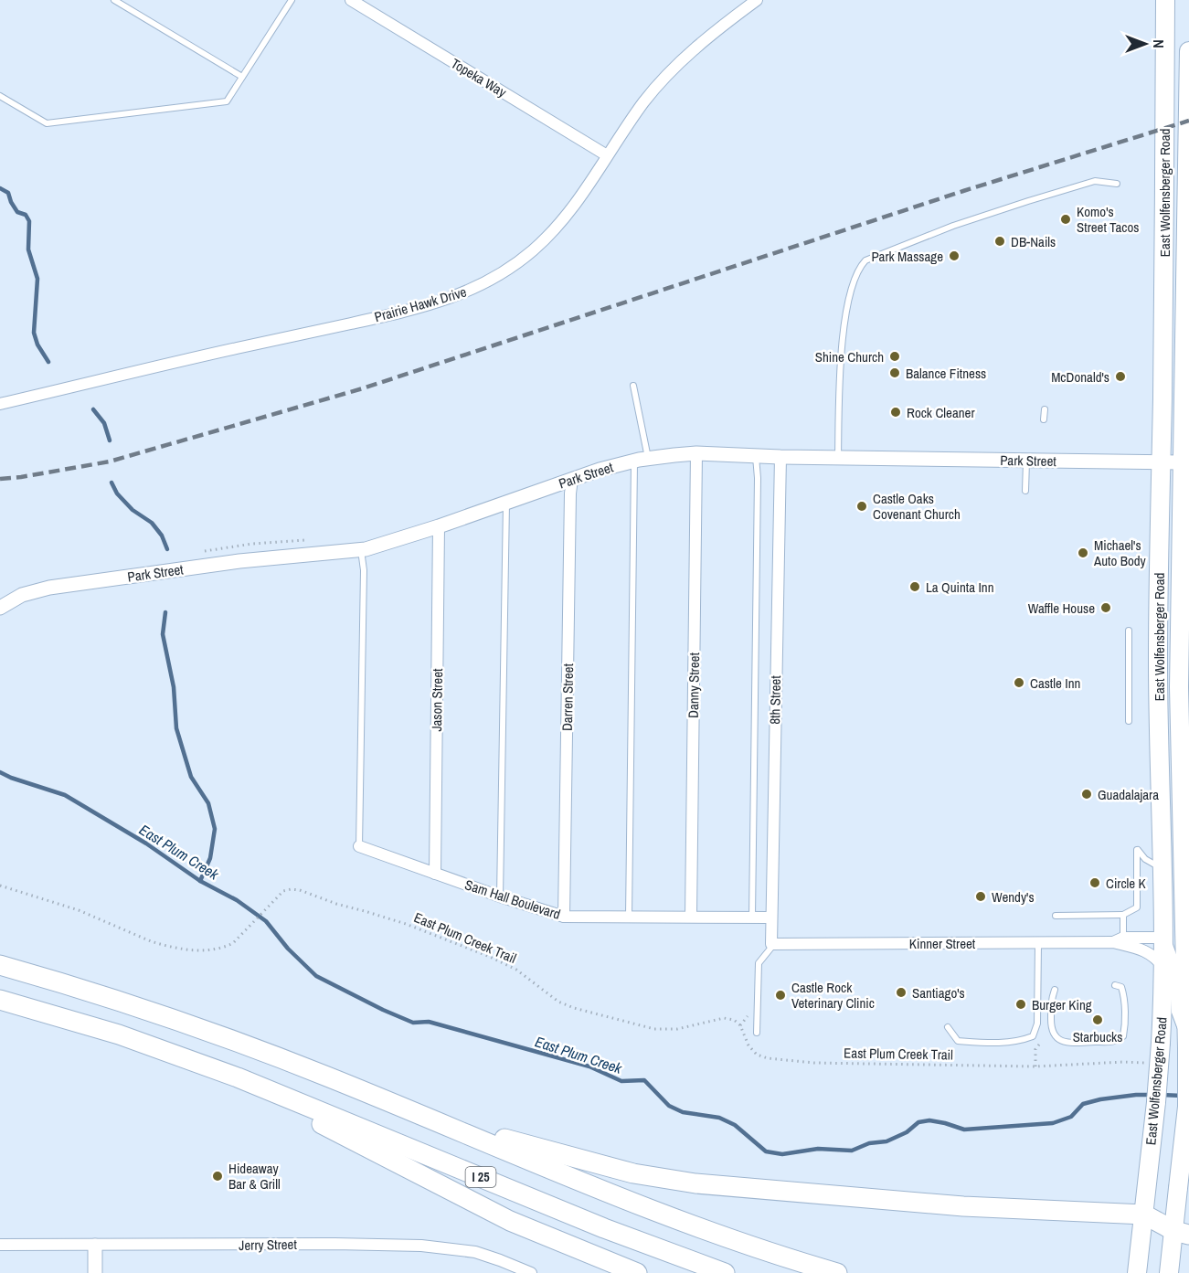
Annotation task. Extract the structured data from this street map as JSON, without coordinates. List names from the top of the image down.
{
  "streets": {
    "highway": ["I 25"],
    "main road": ["East Wolfensberger Road"],
    "street": [
      "Topeka Way",
      "Prairie Hawk Drive",
      "Park Street",
      "Danny Street",
      "Darren Street",
      "Jason Street",
      "8th Street",
      "Sam Hall Boulevard",
      "Kinner Street",
      "Jerry Street"
    ],
    "path": ["East Plum Creek Trail"]
  },
  "crossings": [
    ["Topeka Way", "Prairie Hawk Drive"],
    ["East Wolfensberger Road", "Park Street"],
    ["East Wolfensberger Road", "Kinner Street"],
    ["Park Street", "Danny Street"],
    ["Park Street", "Darren Street"],
    ["Park Street", "Jason Street"],
    ["Park Street", "8th Street"],
    ["Danny Street", "Sam Hall Boulevard"],
    ["Darren Street", "Sam Hall Boulevard"],
    ["Jason Street", "Sam Hall Boulevard"],
    ["8th Street", "Sam Hall Boulevard"],
    ["8th Street", "Kinner Street"]
  ],
  "water": ["East Plum Creek"],
  "places": [
    "Komo's Street Tacos",
    "DB-Nails",
    "Park Massage",
    "Shine Church",
    "Balance Fitness",
    "McDonald's",
    "Rock Cleaner",
    "Castle Oaks Covenant Church",
    "Michael's Auto Body",
    "La Quinta Inn",
    "Waffle House",
    "Castle Inn",
    "Guadalajara",
    "Circle K",
    "Wendy's",
    "Santiago's",
    "Castle Rock Veterinary Clinic",
    "Burger King",
    "Starbucks",
    "Hideaway Bar & Grill"
  ],
  "north": "right"
}
